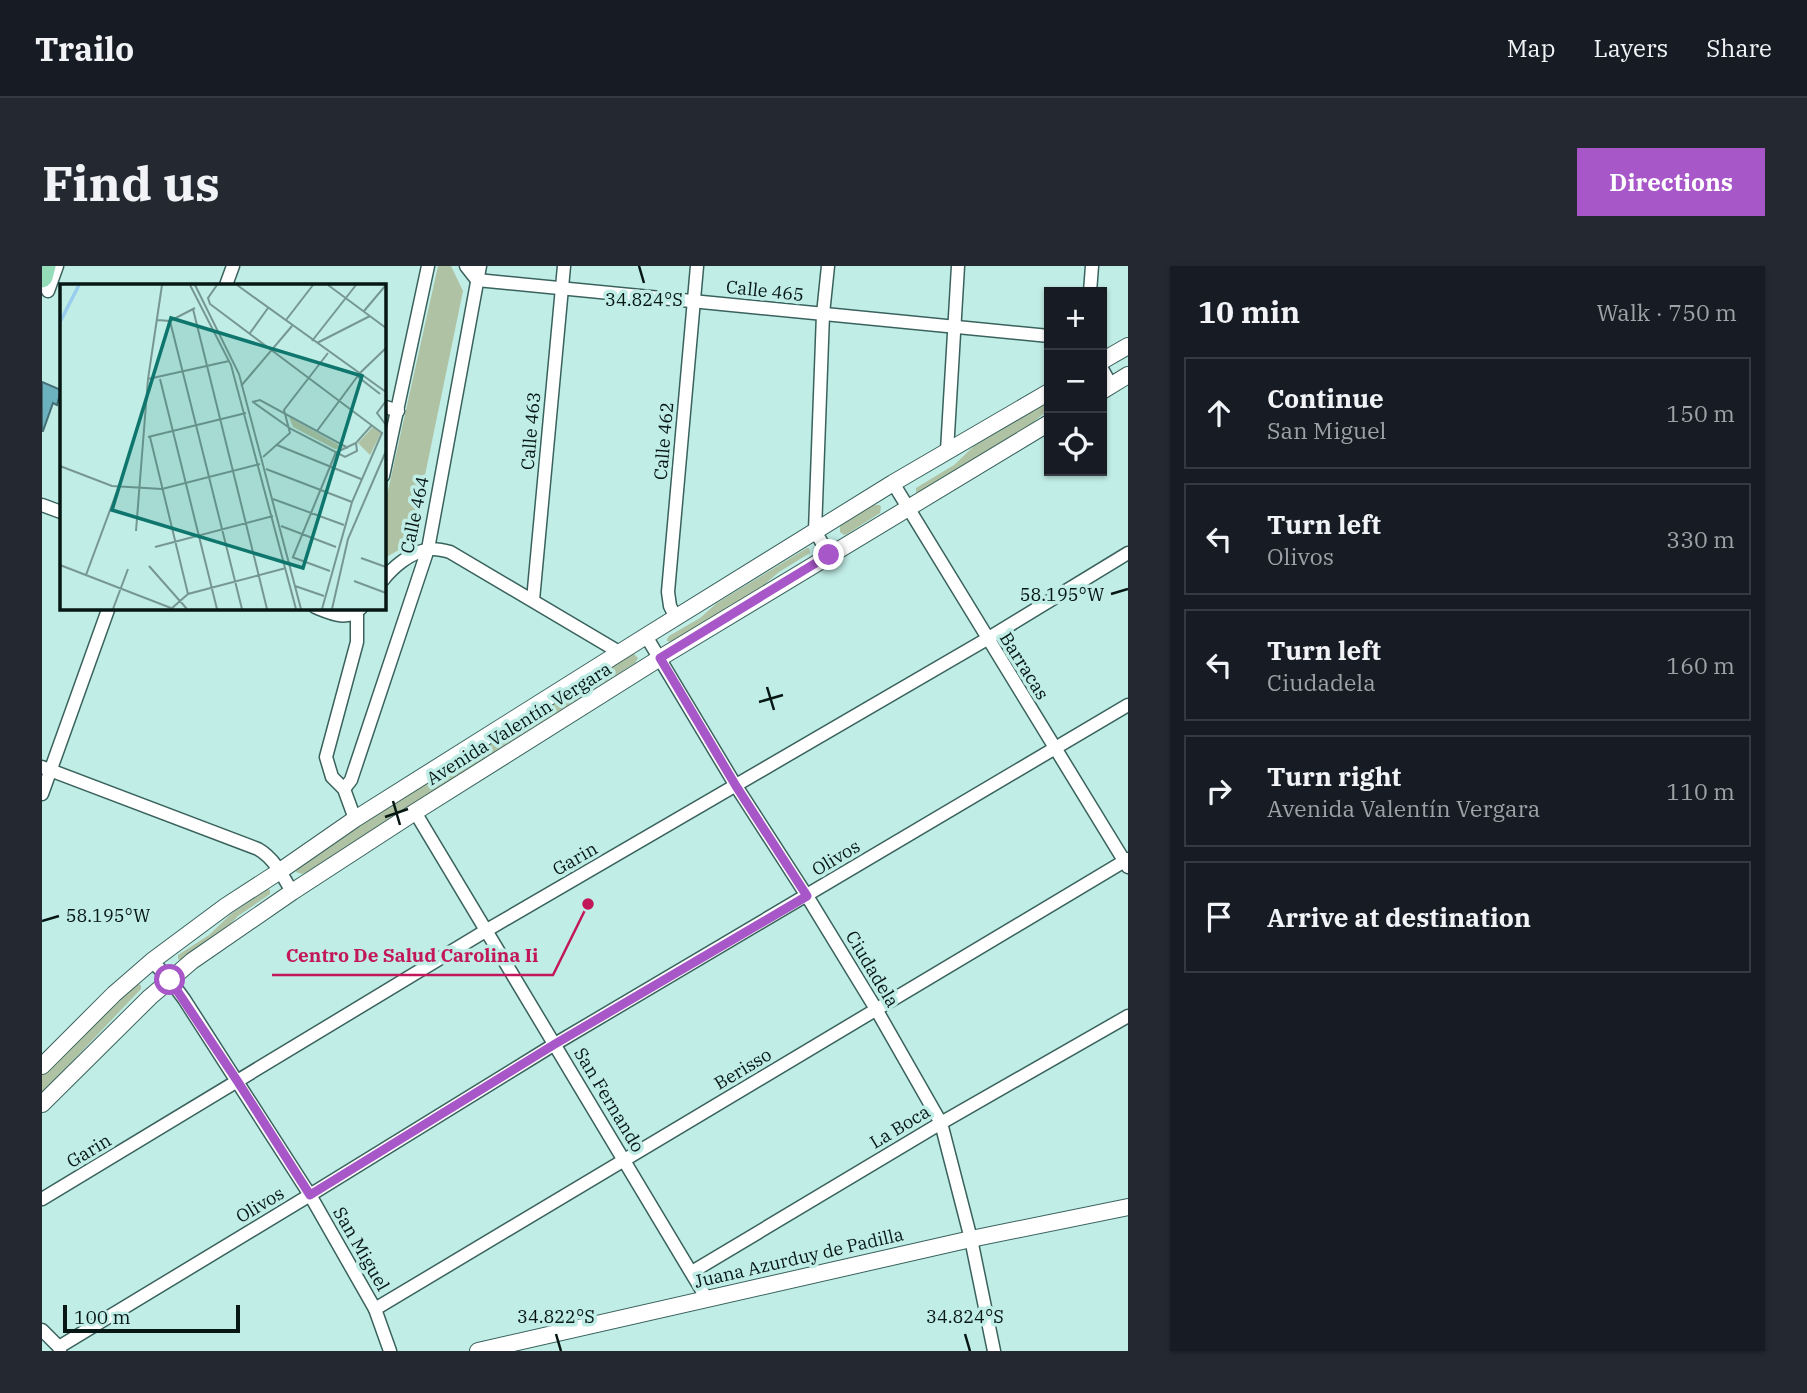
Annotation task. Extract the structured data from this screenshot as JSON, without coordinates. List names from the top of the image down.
{
  "streets": {
    "street": [
      "Calle 465",
      "Calle 463",
      "Calle 462",
      "Calle 464",
      "Barracas",
      "Avenida Valentín Vergara",
      "Olivos",
      "Garin",
      "Ciudadela",
      "Berisso",
      "San Fernando",
      "La Boca",
      "San Miguel",
      "Juana Azurduy de Padilla"
    ]
  },
  "crossings": [
    ["Calle 465", "Calle 463"],
    ["Calle 465", "Calle 462"],
    ["Calle 465", "Calle 464"],
    ["Calle 462", "Avenida Valentín Vergara"],
    ["Barracas", "Avenida Valentín Vergara"],
    ["Barracas", "Olivos"],
    ["Barracas", "Garin"],
    ["Barracas", "Berisso"],
    ["Avenida Valentín Vergara", "Ciudadela"],
    ["Avenida Valentín Vergara", "San Fernando"],
    ["Avenida Valentín Vergara", "San Miguel"],
    ["Olivos", "Ciudadela"],
    ["Olivos", "San Fernando"],
    ["Olivos", "San Miguel"],
    ["Garin", "Ciudadela"],
    ["Garin", "San Fernando"],
    ["Garin", "San Miguel"],
    ["Ciudadela", "Berisso"],
    ["Ciudadela", "La Boca"],
    ["Ciudadela", "Juana Azurduy de Padilla"],
    ["Berisso", "San Fernando"],
    ["Berisso", "San Miguel"],
    ["San Fernando", "La Boca"],
    ["San Fernando", "Juana Azurduy de Padilla"]
  ],
  "places": ["Centro De Salud Carolina Ii"],
  "scale_bar": "100 m",
  "page": {
    "header": "Trailo",
    "nav": ["Map", "Layers", "Share"],
    "buttons": "Directions",
    "title": "Find us",
    "heading": ["10 min", "Walk · 750 m"],
    "map_buttons": ["+", "−"],
    "list": [
      ["Continue", "San Miguel", "150 m"],
      ["Turn left", "Olivos", "330 m"],
      ["Turn left", "Ciudadela", "160 m"],
      ["Turn right", "Avenida Valentín Vergara", "110 m"],
      "Arrive at destination"
    ],
    "scale": "100 m"
  },
  "coordinates": ["34.824°S", "58.195°W", "34.822°S"]
}
